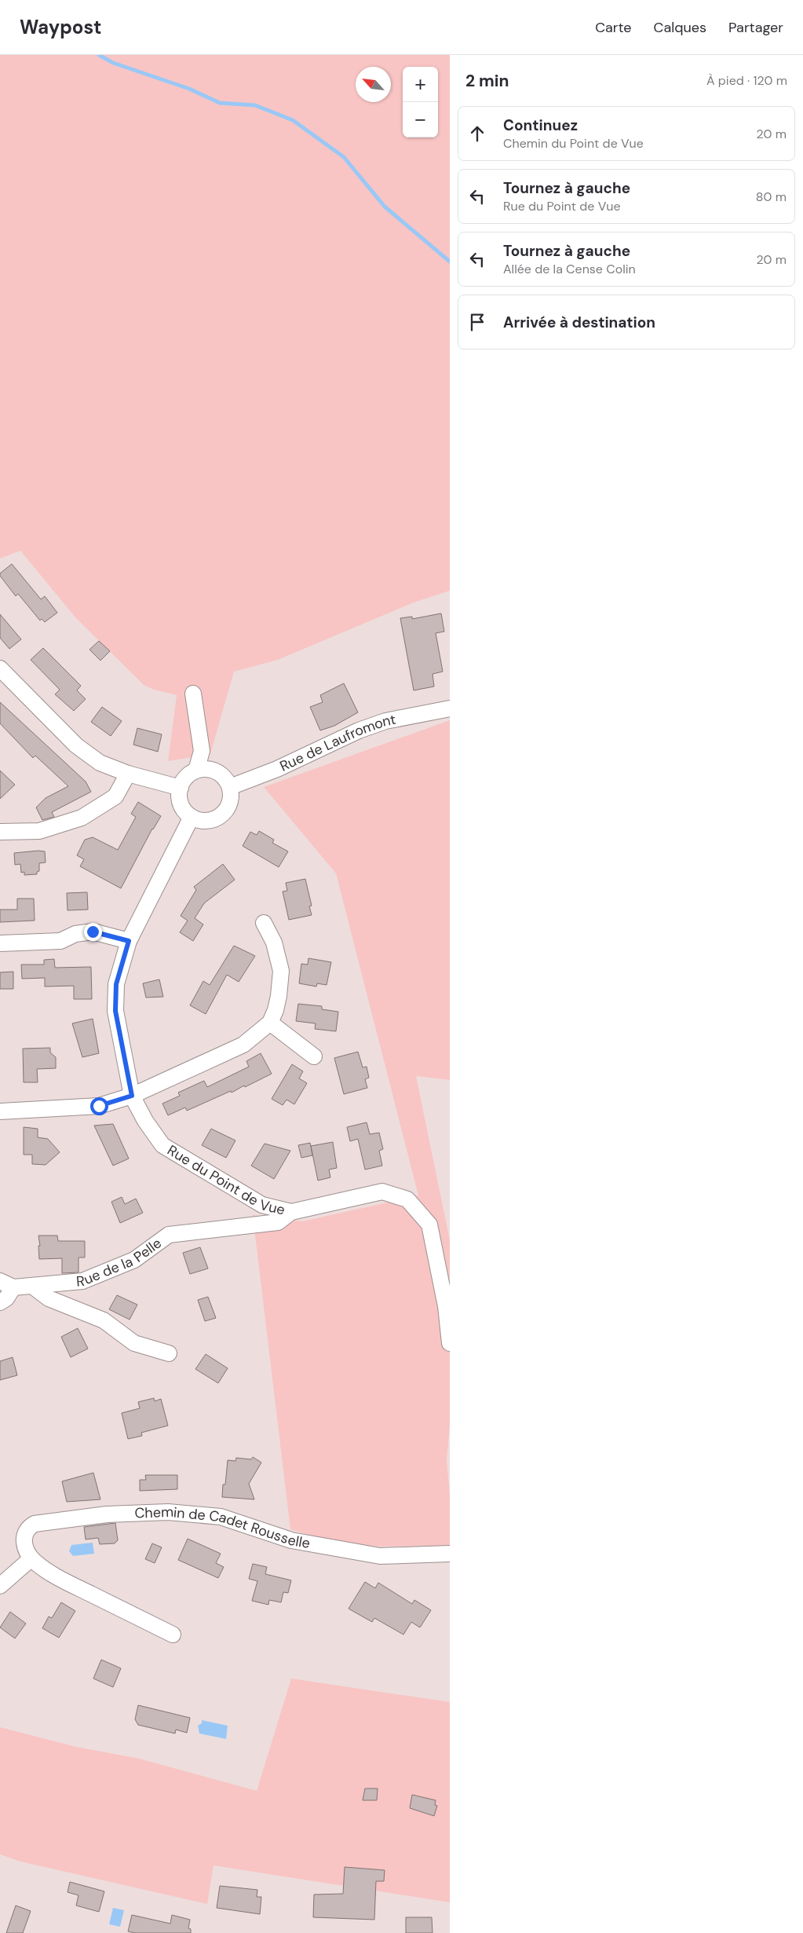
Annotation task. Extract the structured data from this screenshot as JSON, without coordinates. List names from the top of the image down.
{
  "streets": {
    "street": [
      "Rue de Laufromont",
      "Rue du Point de Vue",
      "Rue de la Pelle",
      "Chemin de Cadet Rousselle"
    ]
  },
  "crossings": [
    ["Rue de Laufromont", "Rue du Point de Vue"],
    ["Rue du Point de Vue", "Rue de la Pelle"]
  ],
  "north": "top left",
  "page": {
    "header": "Waypost",
    "nav": ["Carte", "Calques", "Partager"],
    "heading": ["2 min", "À pied · 120 m"],
    "map_buttons": ["+", "−"],
    "list": [
      ["Continuez", "Chemin du Point de Vue", "20 m"],
      ["Tournez à gauche", "Rue du Point de Vue", "80 m"],
      ["Tournez à gauche", "Allée de la Cense Colin", "20 m"],
      "Arrivée à destination"
    ]
  }
}
